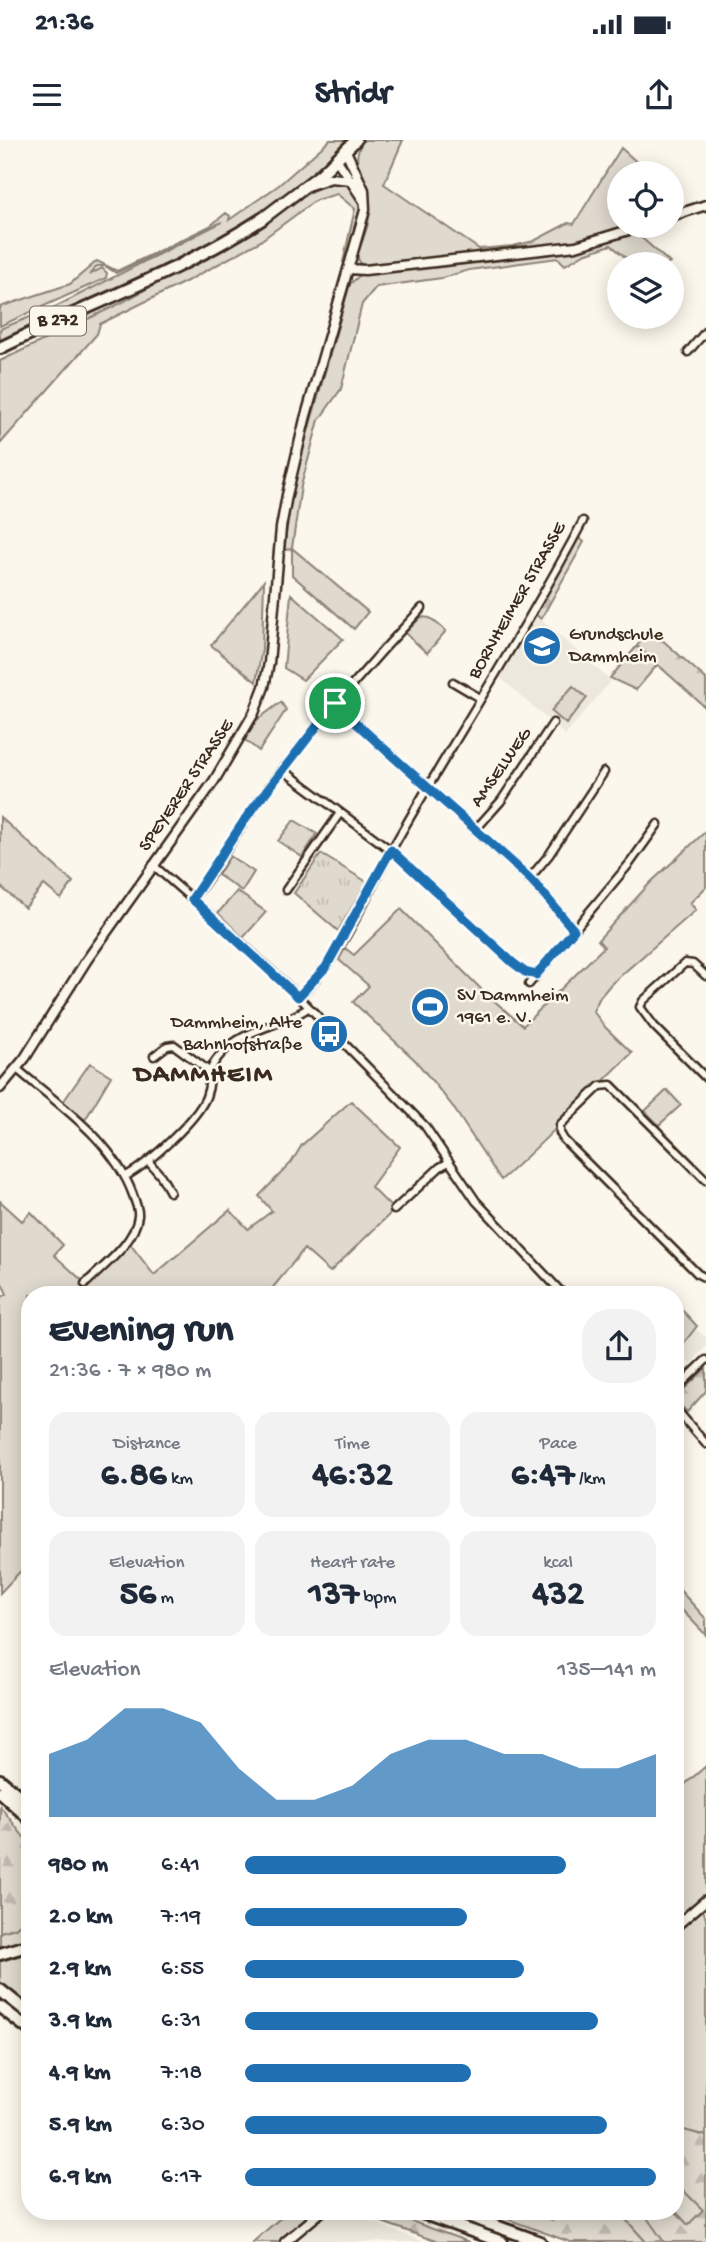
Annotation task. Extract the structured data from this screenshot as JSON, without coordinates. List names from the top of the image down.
{
  "streets": {
    "highway": ["B 272"],
    "street": ["BORNHEIMER STRASSE", "AMSELWEG", "SPEYERER STRASSE"]
  },
  "districts": ["DAMMHEIM"],
  "places": {
    "school or university": ["Grundschule Dammheim"],
    "sports": ["SV Dammheim 1961 e. V."],
    "bus stop": ["Dammheim, Alte Bahnhofstraße"]
  },
  "page": {
    "status": "21:36",
    "header": "Stridr",
    "heading": ["Evening run", "21:36 · 7 × 980 m"],
    "stats": [
      ["Distance", "6.86 km"],
      ["Time", "46:32"],
      ["Pace", "6:47 /km"],
      ["Elevation", "56 m"],
      ["Heart rate", "137 bpm"],
      ["kcal", "432"]
    ],
    "chart": ["Elevation", "135–141 m"],
    "list": [
      {
        "name": "980 m",
        "note": "6:41"
      },
      {
        "name": "2.0 km",
        "note": "7:19"
      },
      {
        "name": "2.9 km",
        "note": "6:55"
      },
      {
        "name": "3.9 km",
        "note": "6:31"
      },
      {
        "name": "4.9 km",
        "note": "7:18"
      },
      {
        "name": "5.9 km",
        "note": "6:30"
      },
      {
        "name": "6.9 km",
        "note": "6:17"
      }
    ]
  }
}
